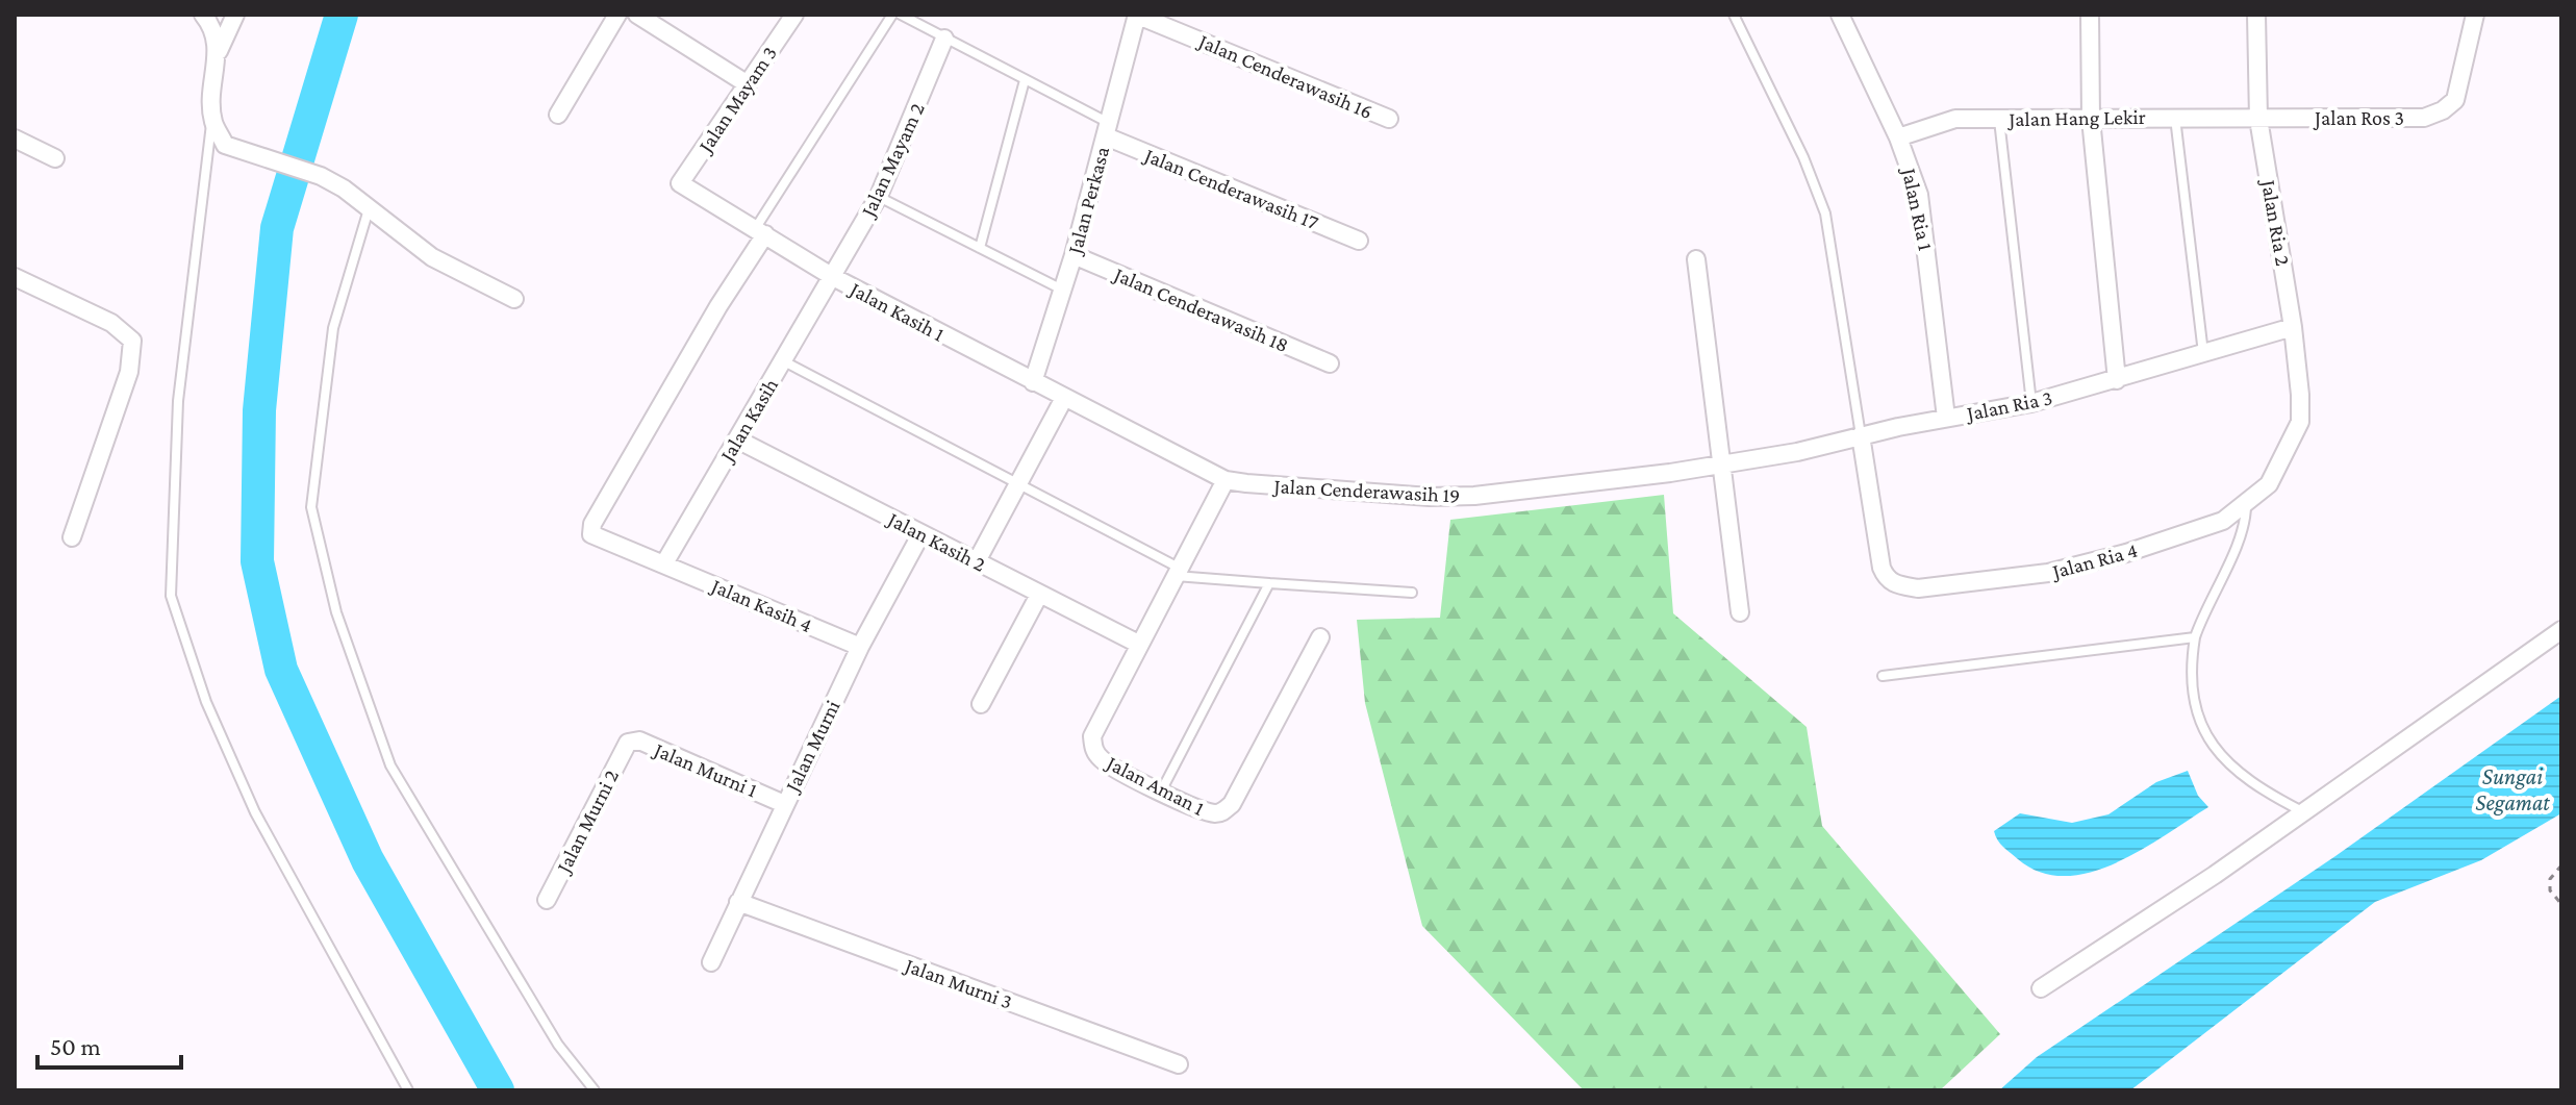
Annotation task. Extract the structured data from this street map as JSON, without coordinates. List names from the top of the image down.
{
  "streets": {
    "street": [
      "Jalan Cenderawasih 16",
      "Jalan Mayam 3",
      "Jalan Hang Lekir",
      "Jalan Ros 3",
      "Jalan Mayam 2",
      "Jalan Cenderawasih 17",
      "Jalan Perkasa",
      "Jalan Ria 1",
      "Jalan Ria 2",
      "Jalan Cenderawasih 18",
      "Jalan Kasih 1",
      "Jalan Ria 3",
      "Jalan Kasih",
      "Jalan Cenderawasih 19",
      "Jalan Kasih 2",
      "Jalan Ria 4",
      "Jalan Kasih 4",
      "Jalan Murni",
      "Jalan Murni 1",
      "Jalan Aman 1",
      "Jalan Murni 2",
      "Jalan Murni 3"
    ]
  },
  "crossings": [
    ["Jalan Cenderawasih 16", "Jalan Perkasa"],
    ["Jalan Mayam 3", "Jalan Kasih 1"],
    ["Jalan Hang Lekir", "Jalan Ros 3"],
    ["Jalan Hang Lekir", "Jalan Ria 1"],
    ["Jalan Hang Lekir", "Jalan Ria 2"],
    ["Jalan Ros 3", "Jalan Ria 2"],
    ["Jalan Mayam 2", "Jalan Kasih 1"],
    ["Jalan Mayam 2", "Jalan Kasih"],
    ["Jalan Cenderawasih 17", "Jalan Perkasa"],
    ["Jalan Perkasa", "Jalan Cenderawasih 18"],
    ["Jalan Perkasa", "Jalan Kasih 1"],
    ["Jalan Perkasa", "Jalan Cenderawasih 19"],
    ["Jalan Ria 1", "Jalan Ria 3"],
    ["Jalan Ria 2", "Jalan Ria 3"],
    ["Jalan Ria 2", "Jalan Ria 4"],
    ["Jalan Kasih 1", "Jalan Kasih"],
    ["Jalan Kasih 1", "Jalan Cenderawasih 19"],
    ["Jalan Kasih 1", "Jalan Kasih 4"],
    ["Jalan Ria 3", "Jalan Cenderawasih 19"],
    ["Jalan Ria 3", "Jalan Ria 4"],
    ["Jalan Kasih", "Jalan Kasih 2"],
    ["Jalan Kasih", "Jalan Kasih 4"],
    ["Jalan Cenderawasih 19", "Jalan Aman 1"],
    ["Jalan Kasih 2", "Jalan Murni"],
    ["Jalan Kasih 2", "Jalan Aman 1"],
    ["Jalan Kasih 4", "Jalan Murni"],
    ["Jalan Murni", "Jalan Murni 1"],
    ["Jalan Murni", "Jalan Murni 3"],
    ["Jalan Murni 1", "Jalan Murni 2"]
  ],
  "water": ["Sungai Segamat"],
  "scale_bar": "50 m"
}
